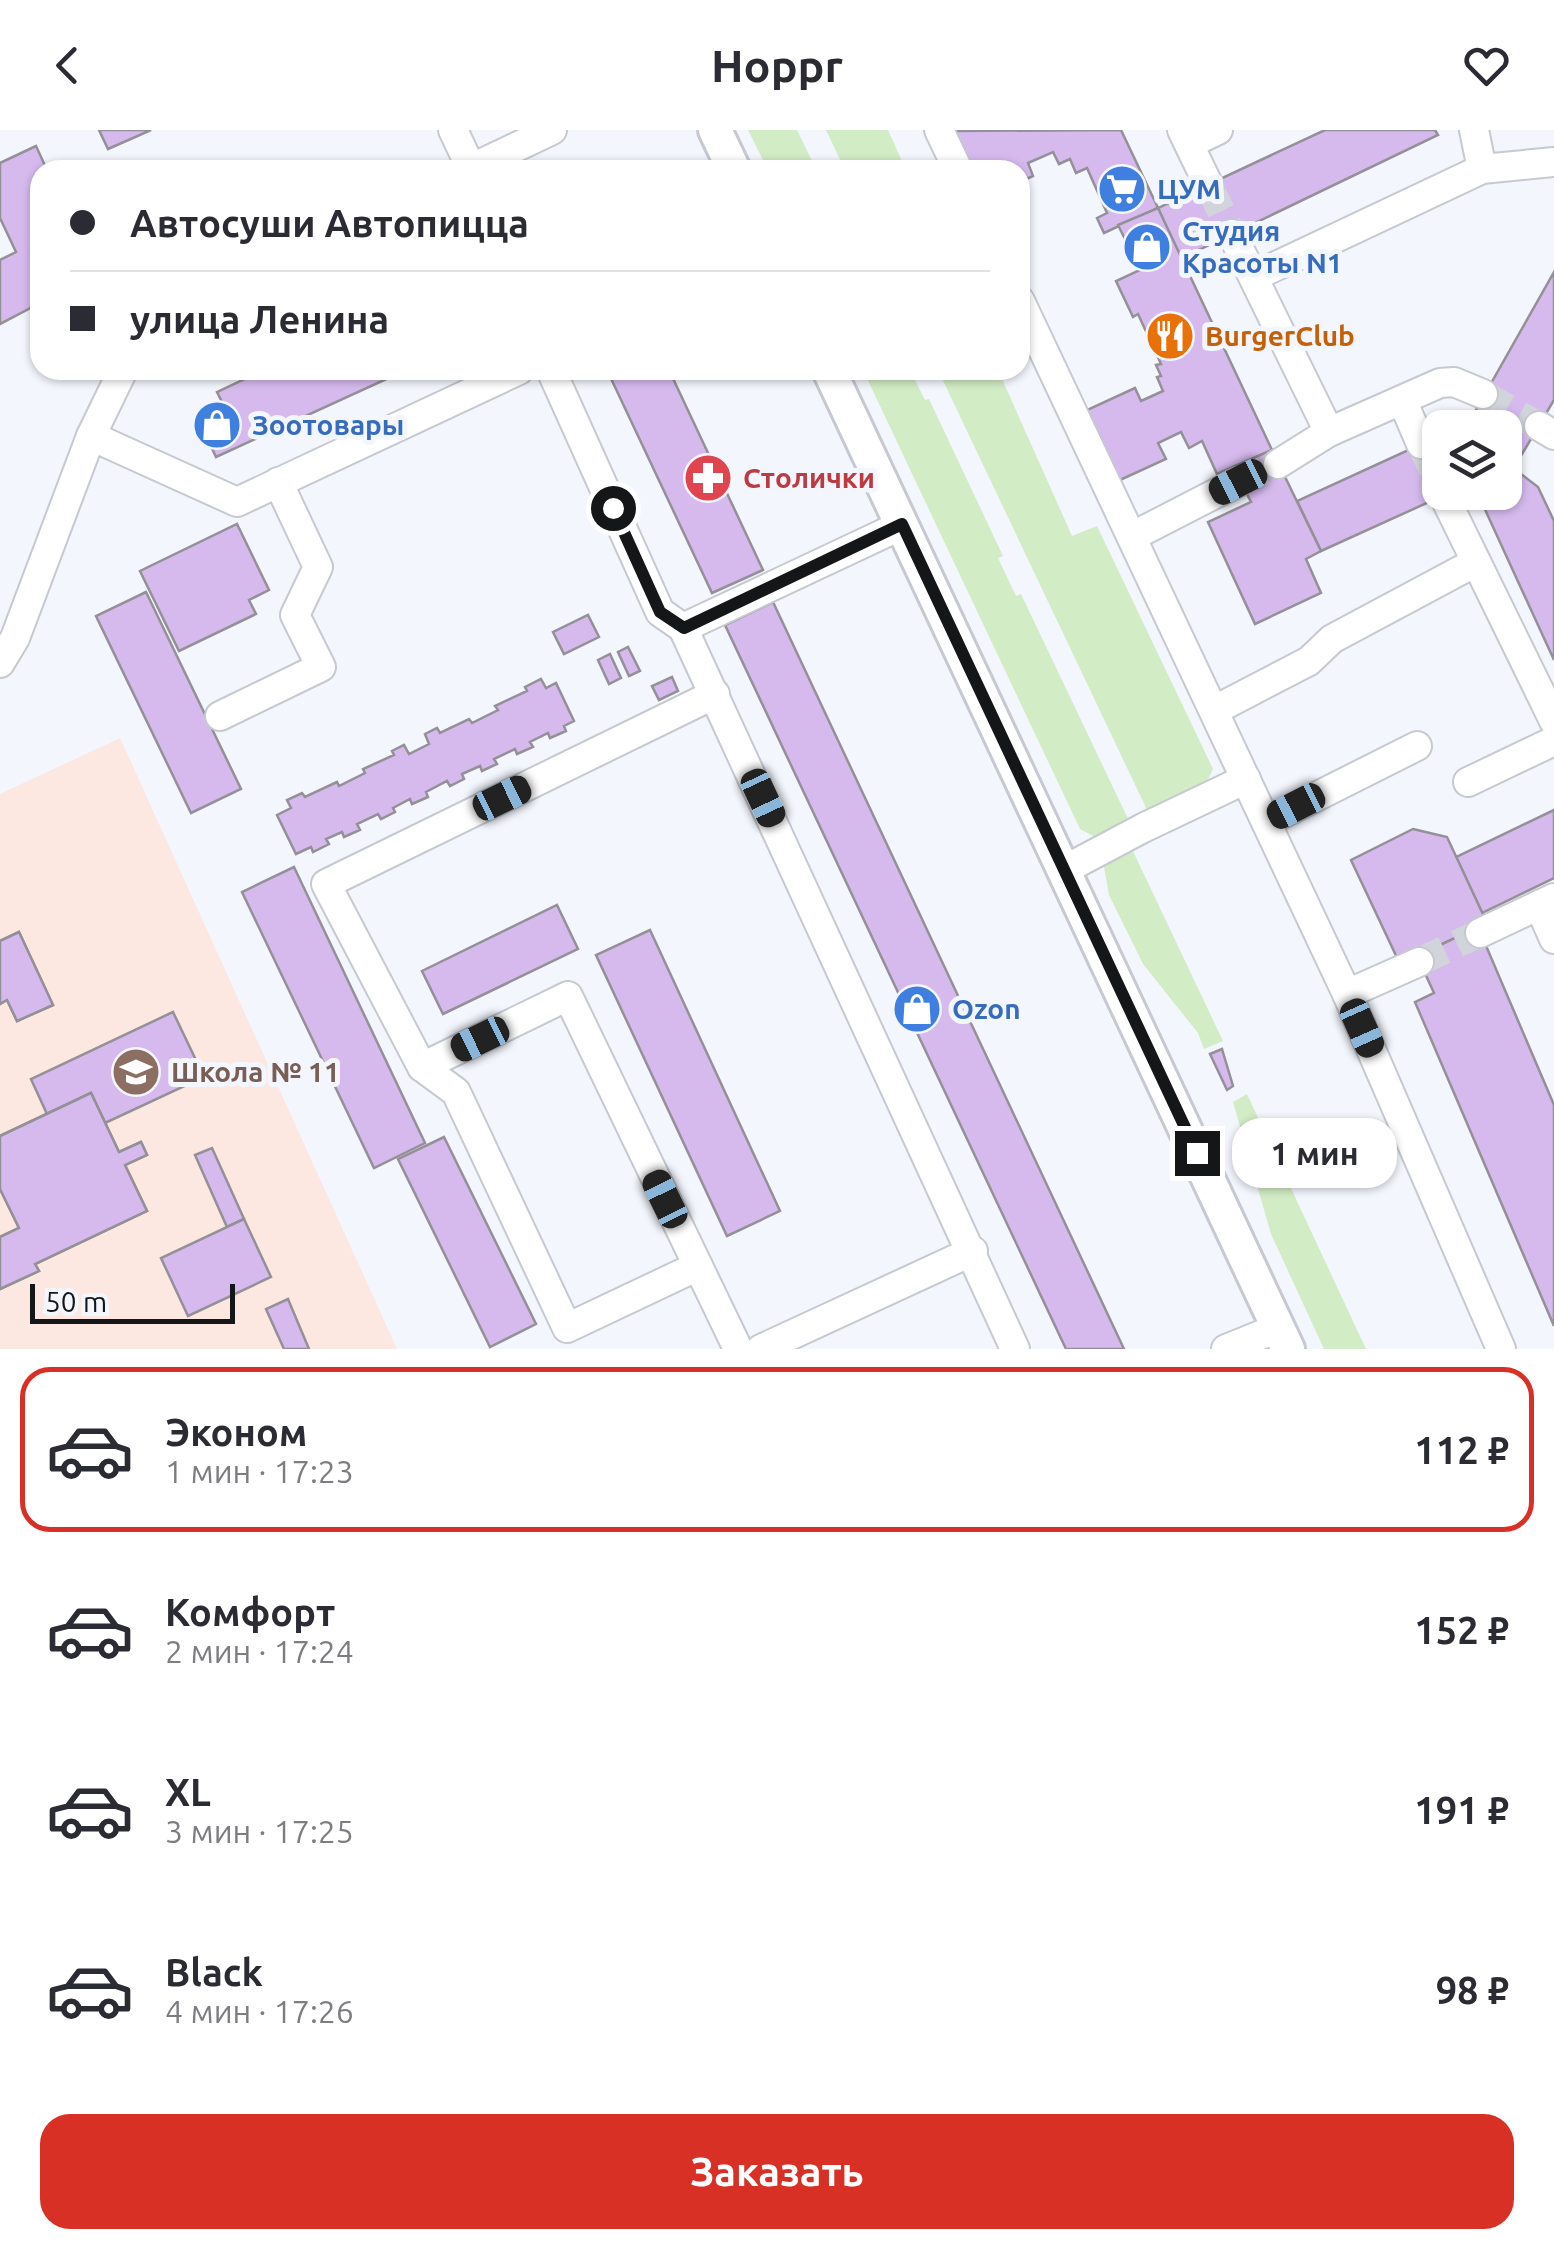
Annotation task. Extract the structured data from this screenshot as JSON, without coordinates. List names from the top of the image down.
{
  "places": {
    "supermarket": ["ЦУМ"],
    "shop": ["Студия Красоты N1", "Зоотовары", "Ozon"],
    "restaurant": ["BurgerClub"],
    "pharmacy": ["Столички"],
    "school or university": ["Школа № 11"]
  },
  "scale_bar": "50 m",
  "page": {
    "header": "Hoppr",
    "banner": ["Автосуши Автопицца", "улица Ленина"],
    "bubble": "1 мин",
    "scale": "50 m",
    "list": [
      {
        "name": "Эконом",
        "note": "1 мин · 17:23",
        "value": "112 ₽"
      },
      {
        "name": "Комфорт",
        "note": "2 мин · 17:24",
        "value": "152 ₽"
      },
      {
        "name": "XL",
        "note": "3 мин · 17:25",
        "value": "191 ₽"
      },
      {
        "name": "Black",
        "note": "4 мин · 17:26",
        "value": "98 ₽"
      }
    ],
    "buttons": "Заказать"
  }
}
